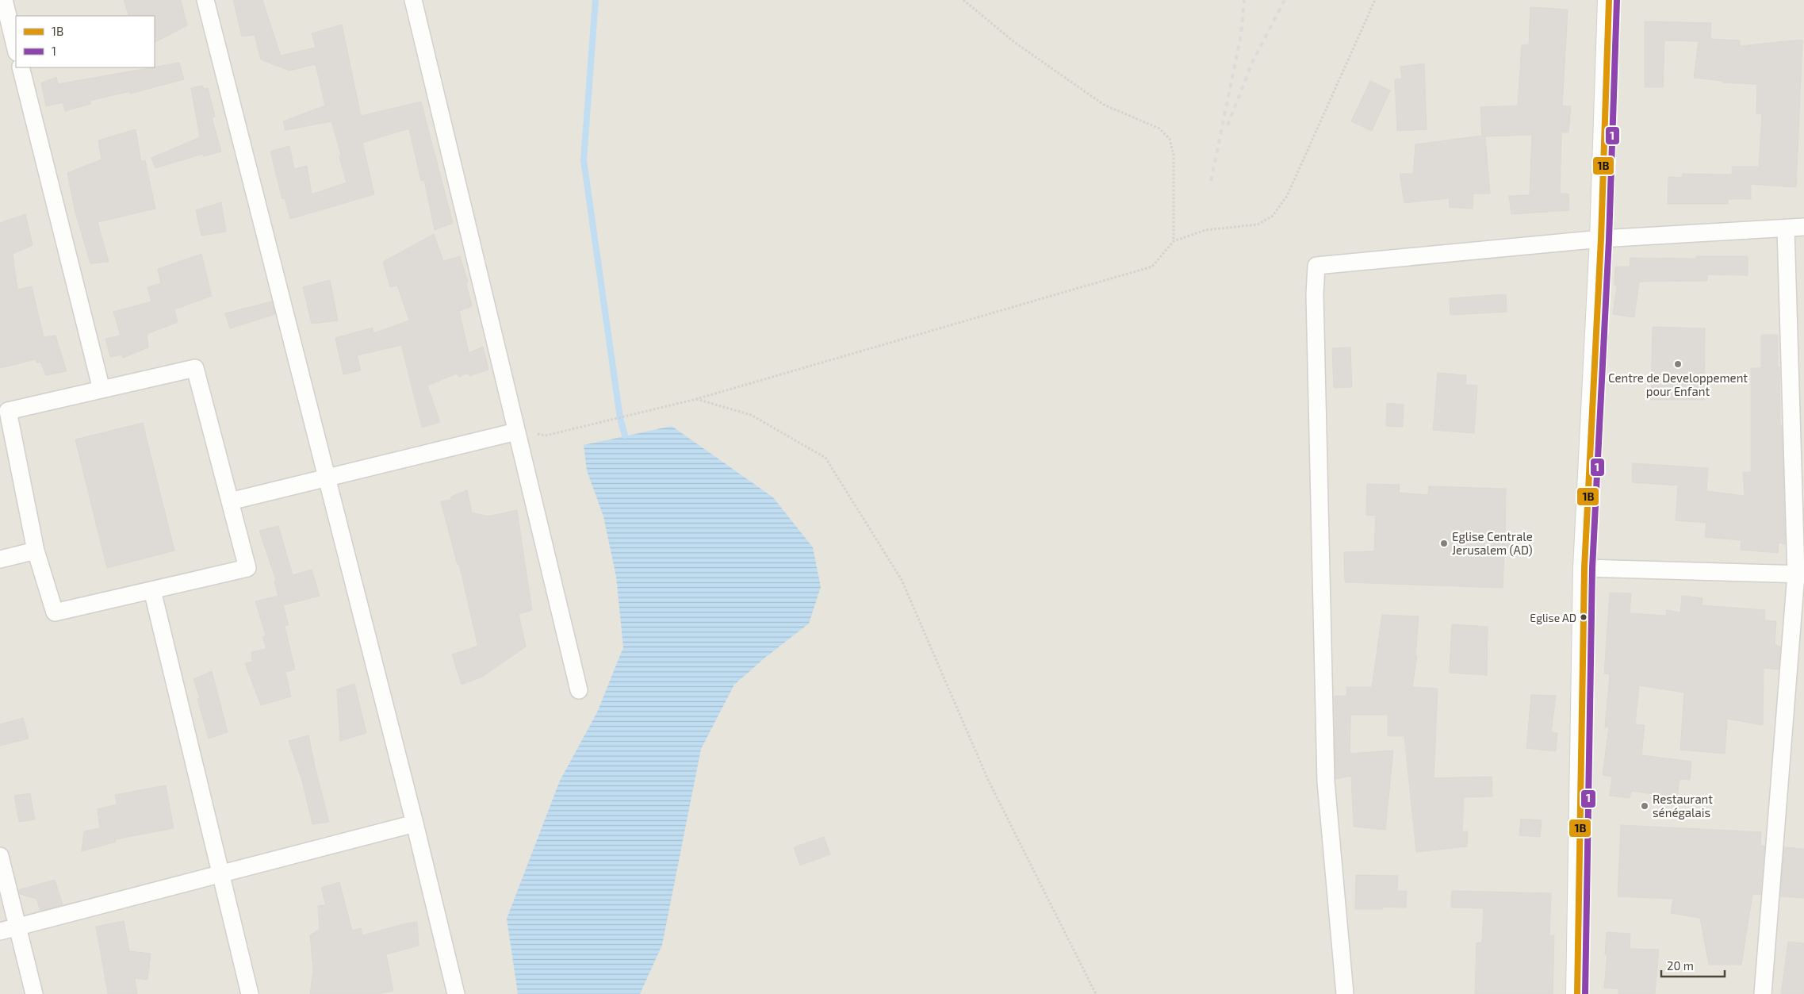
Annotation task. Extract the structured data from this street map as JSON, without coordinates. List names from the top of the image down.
{
  "places": [
    "Centre de Developpement pour Enfant",
    "Eglise Centrale Jerusalem (AD)",
    "Eglise AD",
    "Restaurant sénégalais"
  ],
  "lines": ["transit line 1B", "transit line 1"],
  "legend": ["1B", "1"],
  "scale_bar": "20 m"
}
